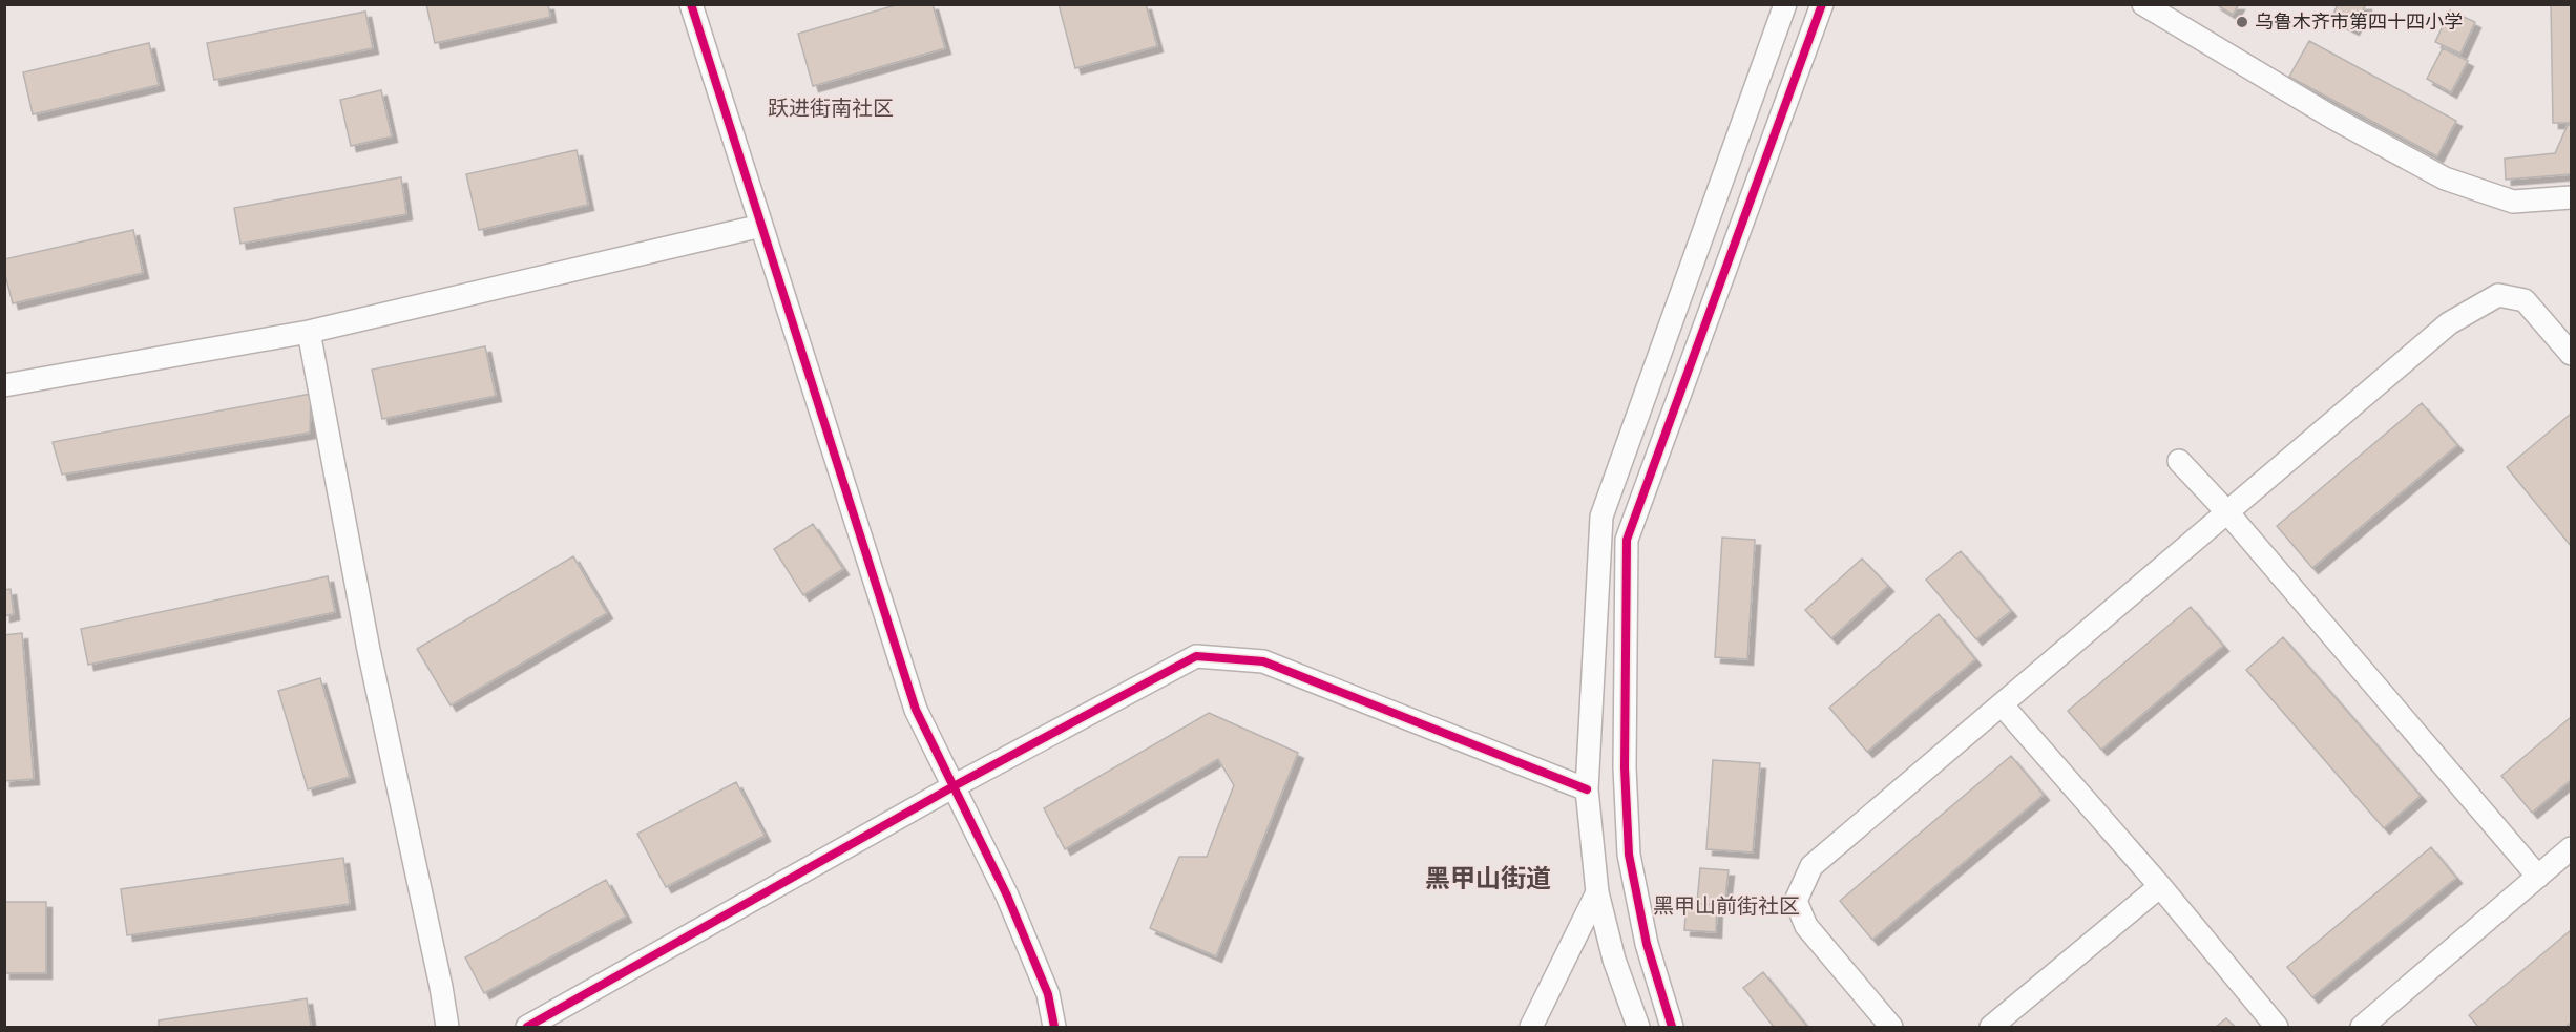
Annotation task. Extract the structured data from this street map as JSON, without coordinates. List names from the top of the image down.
{
  "districts": ["跃进街南社区", "黑甲山街道", "黑甲山前街社区"],
  "places": ["乌鲁木齐市第四十四小学"]
}
